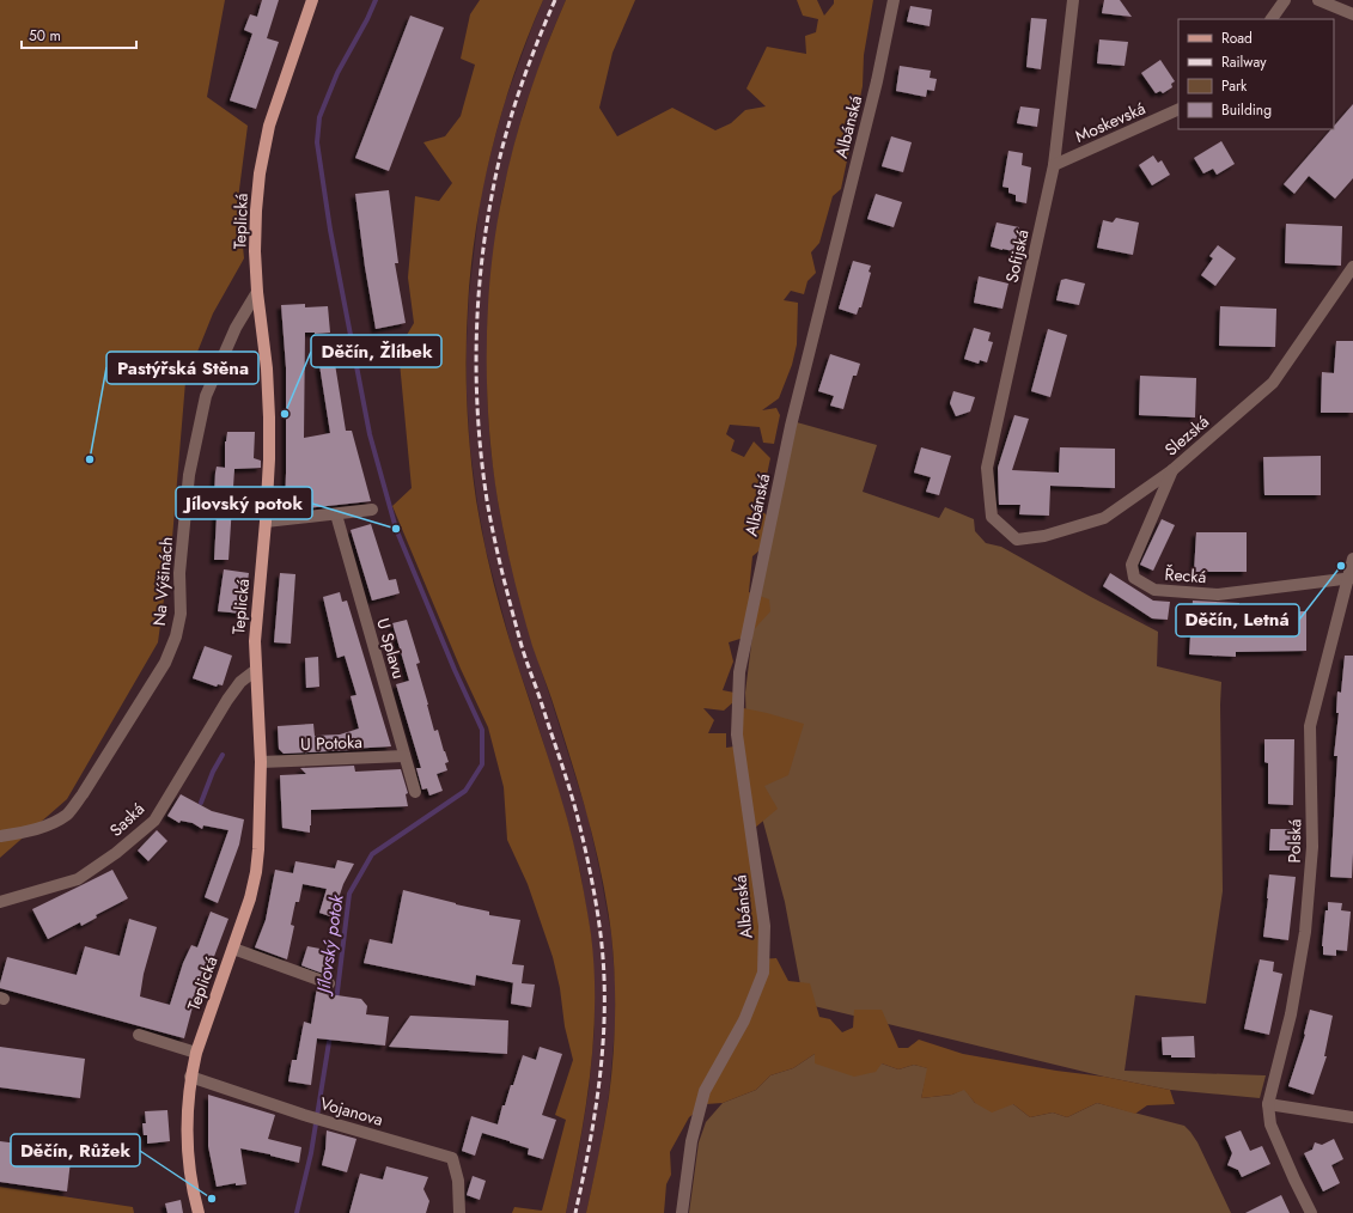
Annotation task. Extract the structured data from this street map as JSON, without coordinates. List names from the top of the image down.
{
  "streets": {
    "main road": ["Teplická"],
    "street": [
      "Moskevská",
      "Albánská",
      "Sofijská",
      "Slezská",
      "Řecká",
      "Na Výšinách",
      "U Splavu",
      "U Potoka",
      "Saská",
      "Polská",
      "Vojanova"
    ]
  },
  "crossings": [
    ["Moskevská", "Sofijská"],
    ["Teplická", "Na Výšinách"],
    ["Teplická", "U Potoka"],
    ["Teplická", "Saská"],
    ["Teplická", "Vojanova"],
    ["Sofijská", "Slezská"],
    ["Slezská", "Řecká"],
    ["Řecká", "Polská"],
    ["U Splavu", "U Potoka"]
  ],
  "water": ["Jílovský potok"],
  "places": [
    "Děčín, Žlíbek",
    "Pastýřská Stěna",
    "Jílovský potok",
    "Děčín, Letná",
    "Děčín, Růžek"
  ],
  "legend": [
    "Road",
    "Railway",
    "Park",
    "Building"
  ],
  "scale_bar": "50 m"
}
